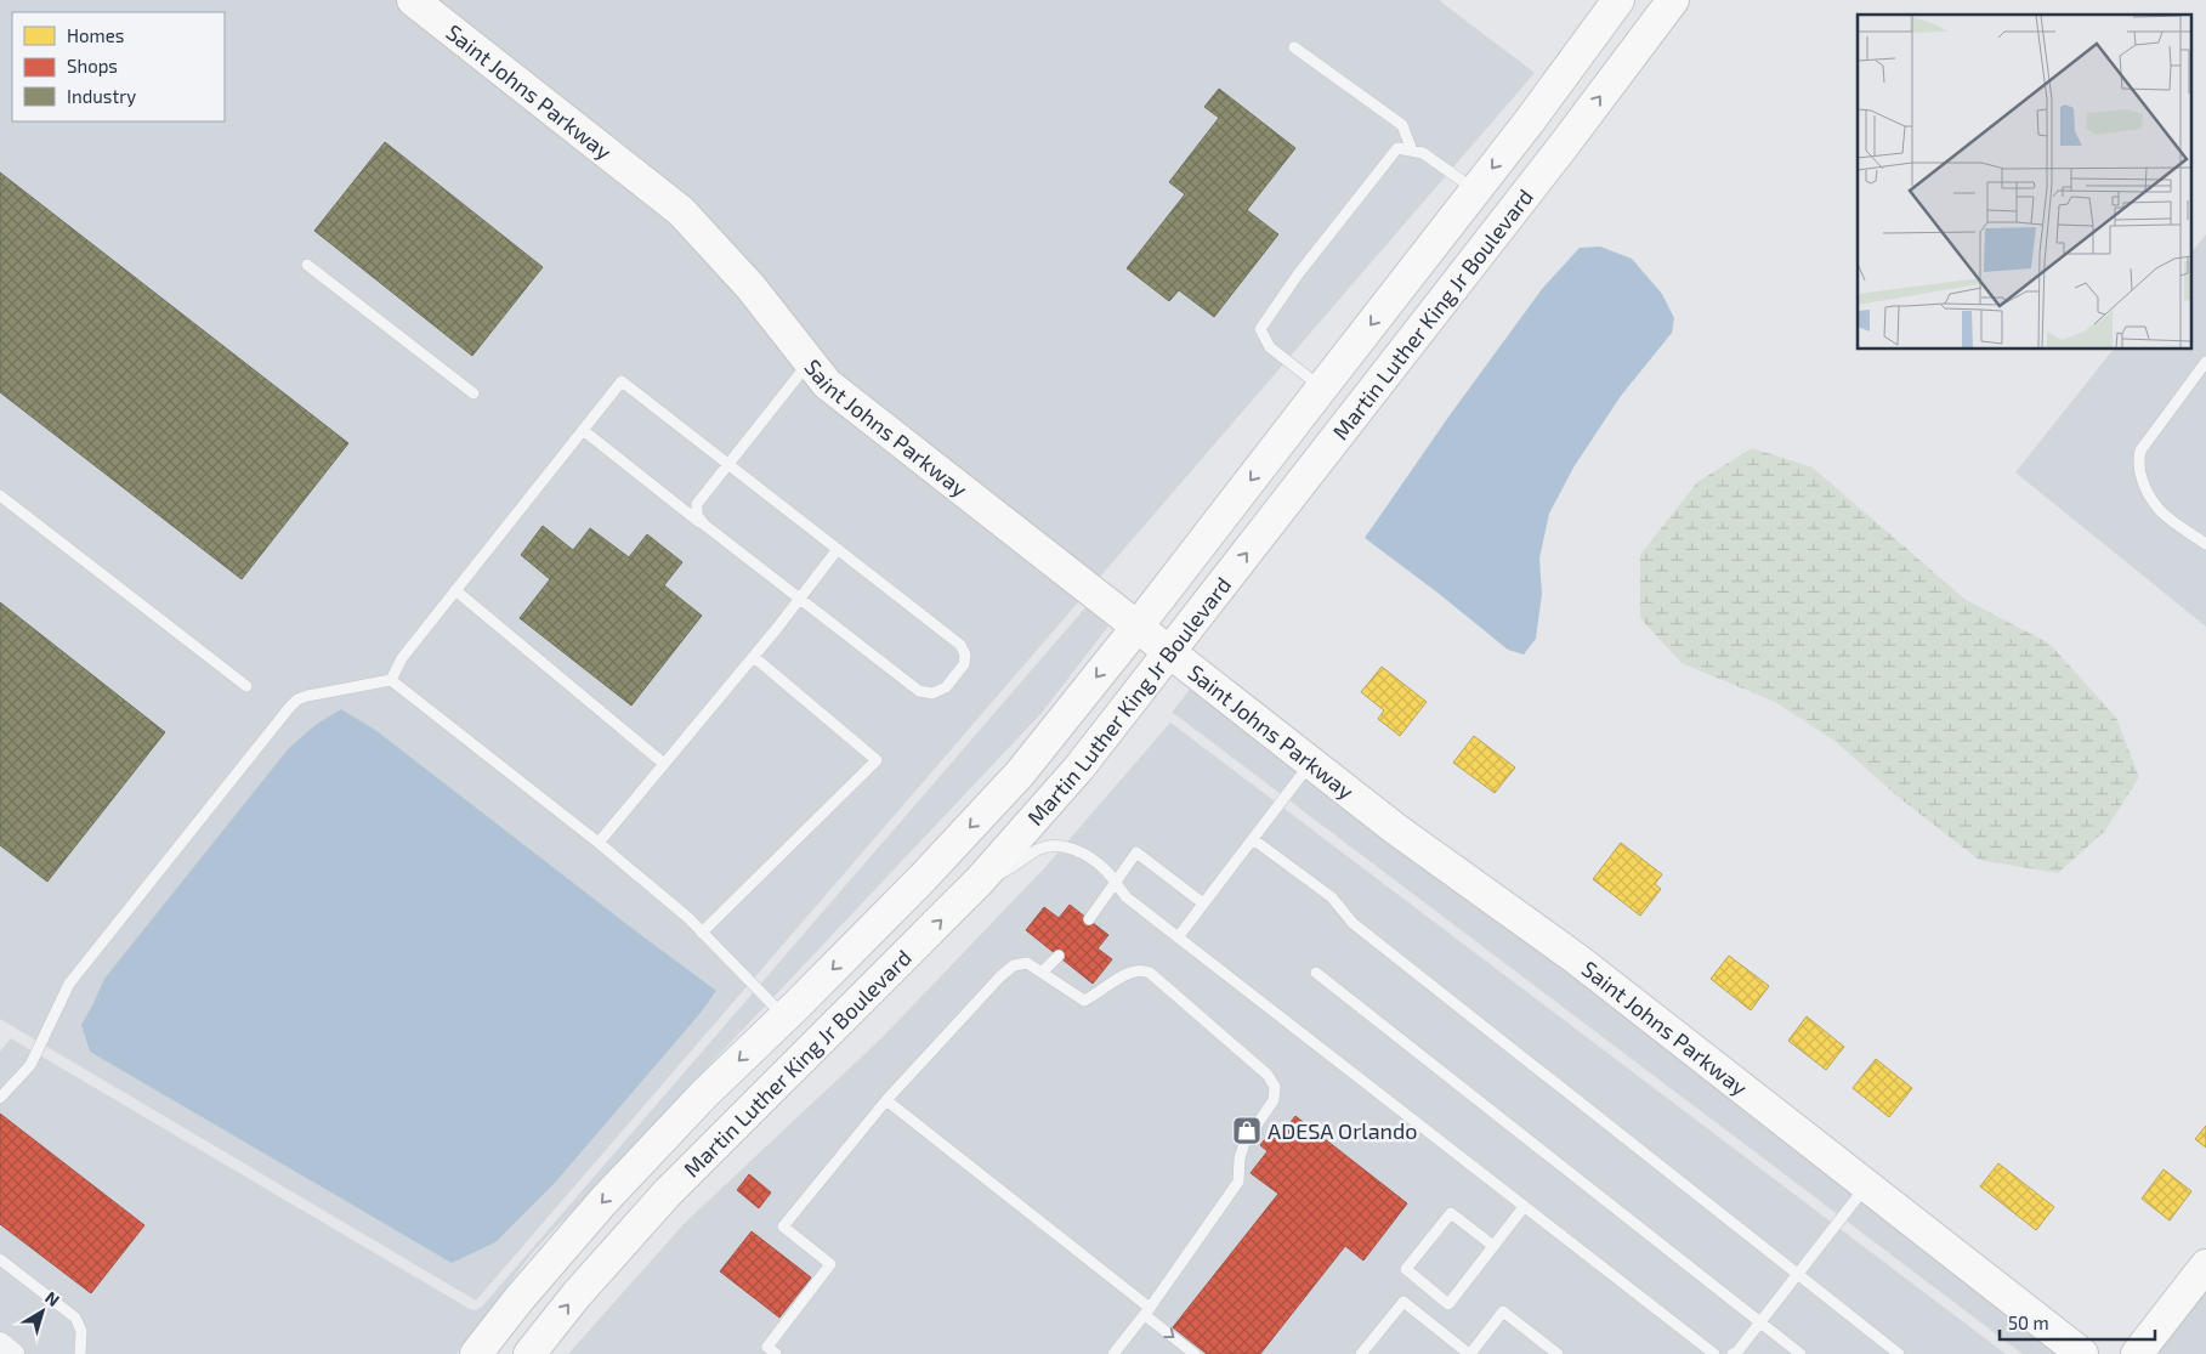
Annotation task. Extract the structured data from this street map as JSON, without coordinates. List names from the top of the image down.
{
  "streets": {
    "main road": ["Saint Johns Parkway", "Martin Luther King Jr Boulevard"]
  },
  "crossings": [
    ["Saint Johns Parkway", "Martin Luther King Jr Boulevard"]
  ],
  "places": {
    "shop": ["ADESA Orlando"]
  },
  "legend": ["Homes", "Shops", "Industry"],
  "scale_bar": "50 m",
  "north": "top right"
}
